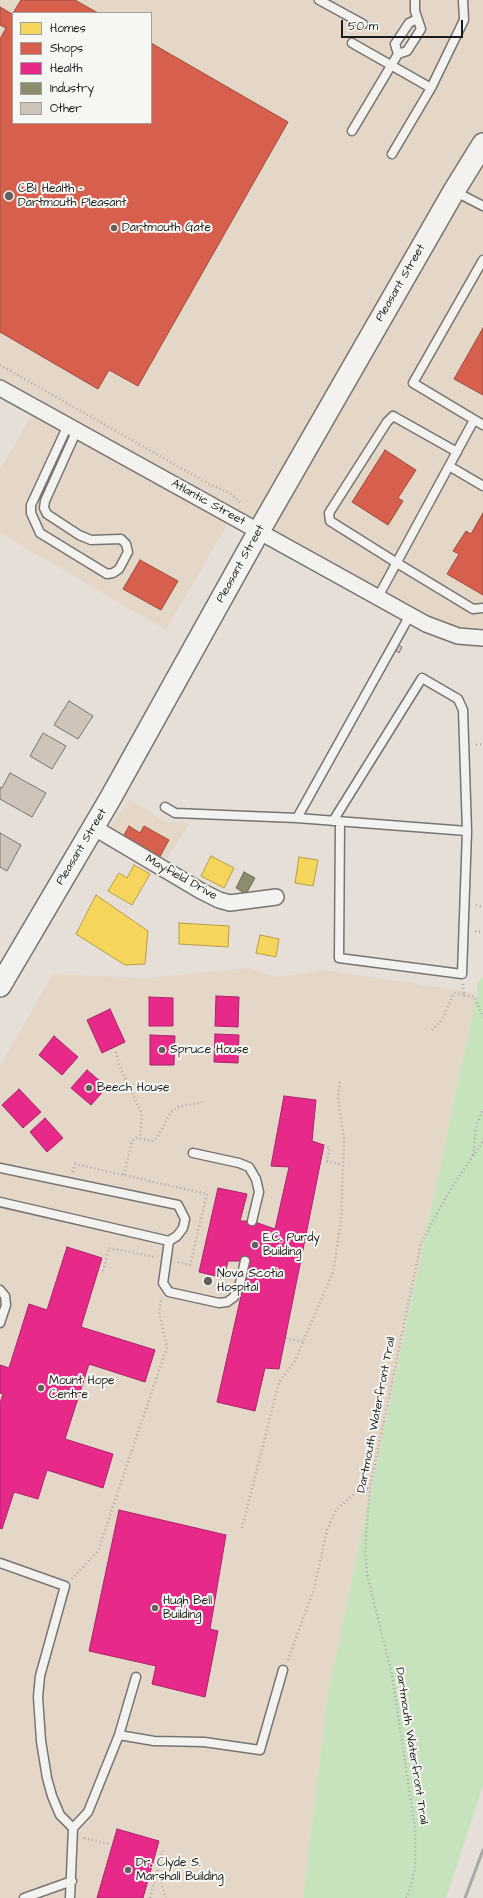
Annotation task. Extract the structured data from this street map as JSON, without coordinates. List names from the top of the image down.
{
  "streets": {
    "main road": ["Pleasant Street"],
    "street": ["Atlantic Street", "Mayfield Drive"],
    "path": ["Dartmouth Waterfront Trail"]
  },
  "crossings": [
    ["Pleasant Street", "Atlantic Street"],
    ["Pleasant Street", "Mayfield Drive"]
  ],
  "places": [
    "CBI Health - Dartmouth Pleasant",
    "Dartmouth Gate",
    "Spruce House",
    "Beech House",
    "E.C. Purdy Building",
    "Nova Scotia Hospital",
    "Mount Hope Centre",
    "Hugh Bell Building",
    "Dr. Clyde S. Marshall Building"
  ],
  "legend": [
    "Homes",
    "Shops",
    "Health",
    "Industry",
    "Other"
  ],
  "scale_bar": "50 m"
}
